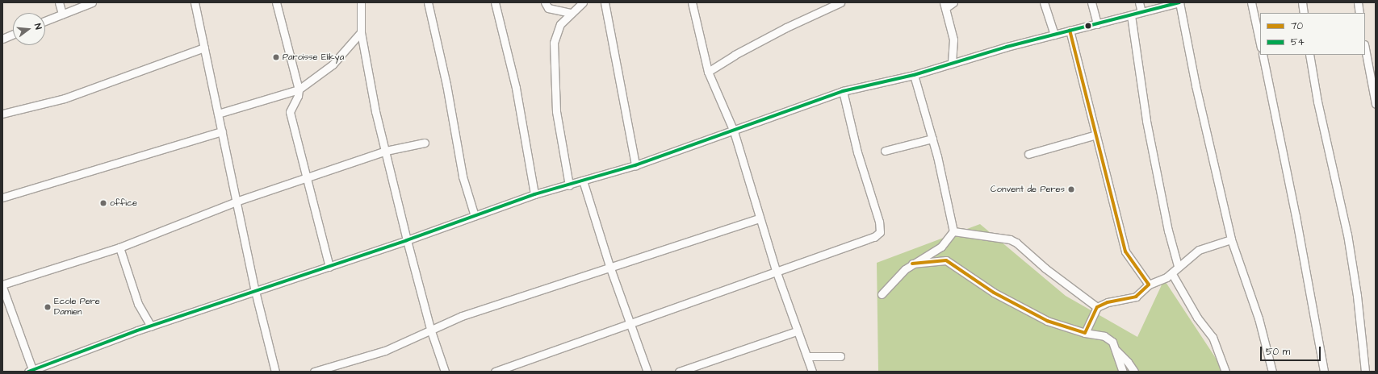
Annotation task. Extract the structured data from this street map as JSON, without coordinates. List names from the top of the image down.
{
  "places": [
    "Paroisse Elikya",
    "Convent de Peres",
    "office",
    "Ecole Pere Damien"
  ],
  "lines": ["transit line 54", "transit line 70"],
  "legend": ["70", "54"],
  "scale_bar": "50 m",
  "north": "right"
}
